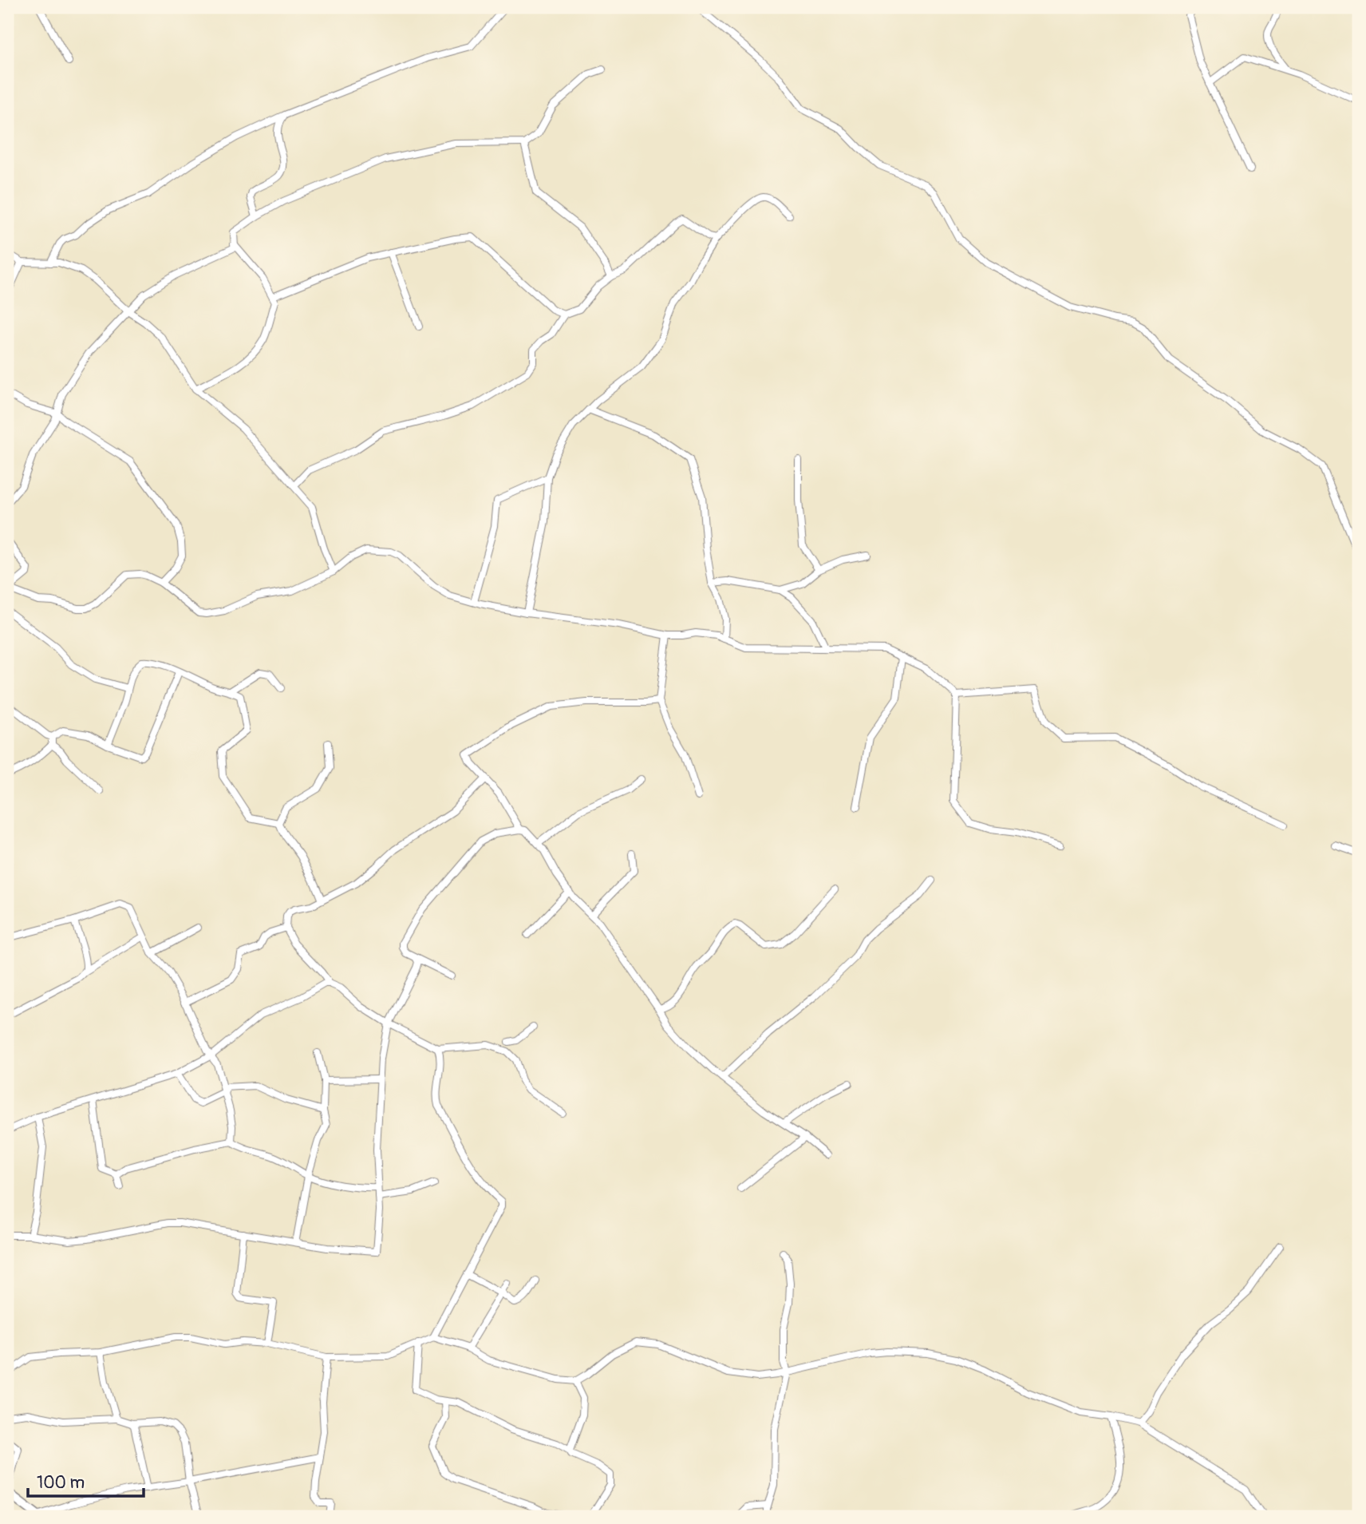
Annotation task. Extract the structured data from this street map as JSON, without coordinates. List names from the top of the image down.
{
  "scale_bar": "100 m"
}
